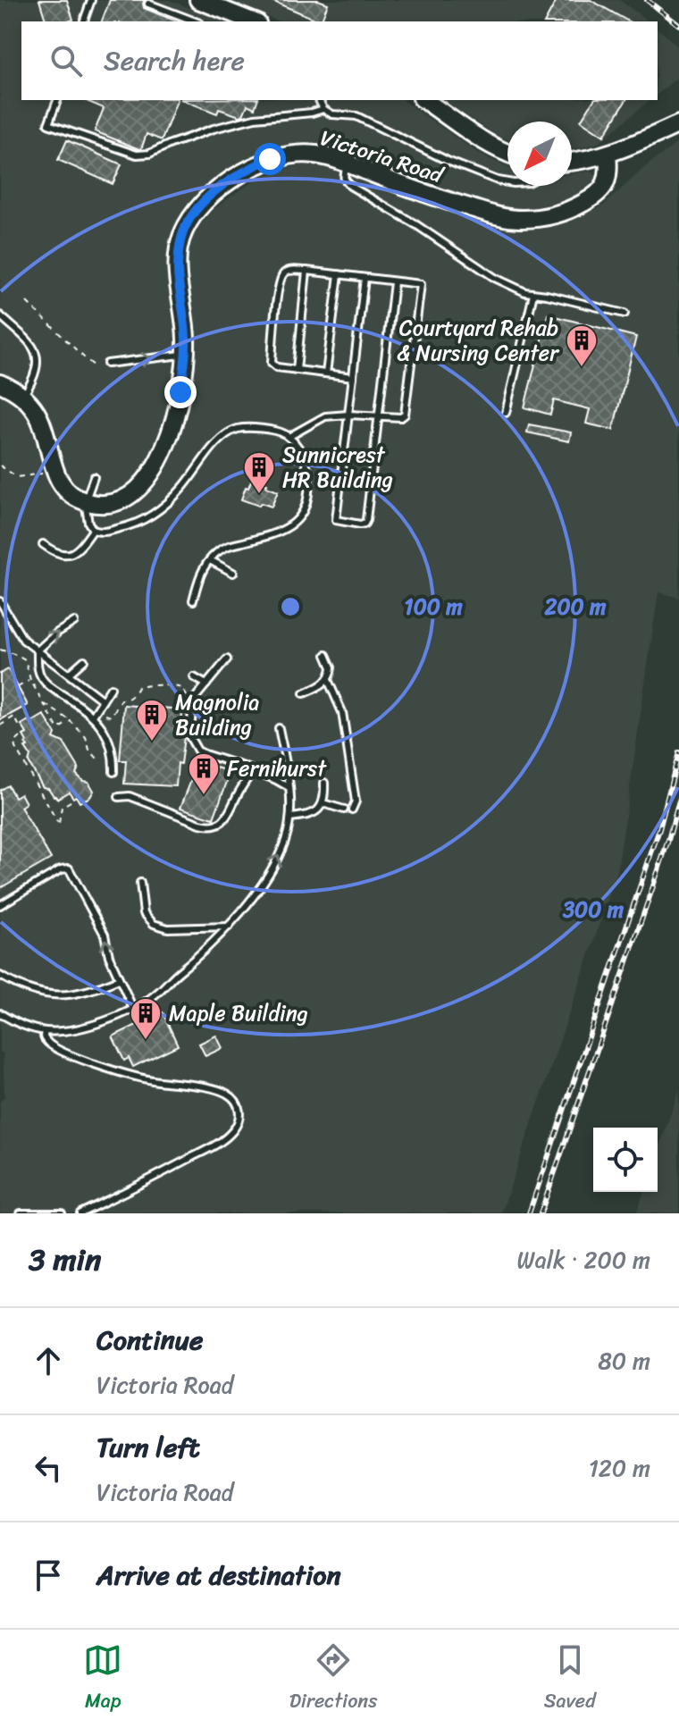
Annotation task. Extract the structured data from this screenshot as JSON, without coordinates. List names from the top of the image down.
{
  "streets": {
    "street": ["Victoria Road"]
  },
  "places": {
    "building": [
      "Courtyard Rehab & Nursing Center",
      "Sunnicrest HR Building",
      "Magnolia Building",
      "Fernihurst",
      "Maple Building"
    ]
  },
  "north": "bottom left",
  "page": {
    "search": "Search here",
    "heading": ["3 min", "Walk · 200 m"],
    "list": [
      ["Continue", "Victoria Road", "80 m"],
      ["Turn left", "Victoria Road", "120 m"],
      "Arrive at destination"
    ],
    "nav": ["Map", "Directions", "Saved"]
  },
  "rings": ["100 m", "200 m", "300 m"]
}
